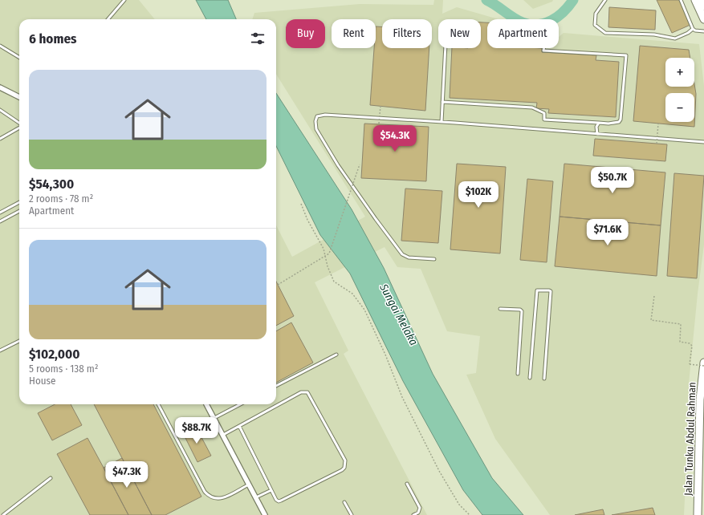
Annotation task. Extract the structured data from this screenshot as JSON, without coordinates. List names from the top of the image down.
{
  "streets": {
    "main road": ["Jalan Tunku Abdul Rahman"]
  },
  "water": ["Sungai Melaka"],
  "page": {
    "chip": [
      "Buy",
      "Rent",
      "Filters",
      "New",
      "Apartment"
    ],
    "heading": "6 homes",
    "map_buttons": ["+", "−"],
    "list": [
      {
        "name": "$54,300",
        "note": "2 rooms · 78 m² · Apartment"
      },
      {
        "name": "$102,000",
        "note": "5 rooms · 138 m² · House"
      }
    ],
    "price": [
      "$54.3K",
      "$50.7K",
      "$102K",
      "$71.6K",
      "$88.7K",
      "$47.3K"
    ]
  }
}
